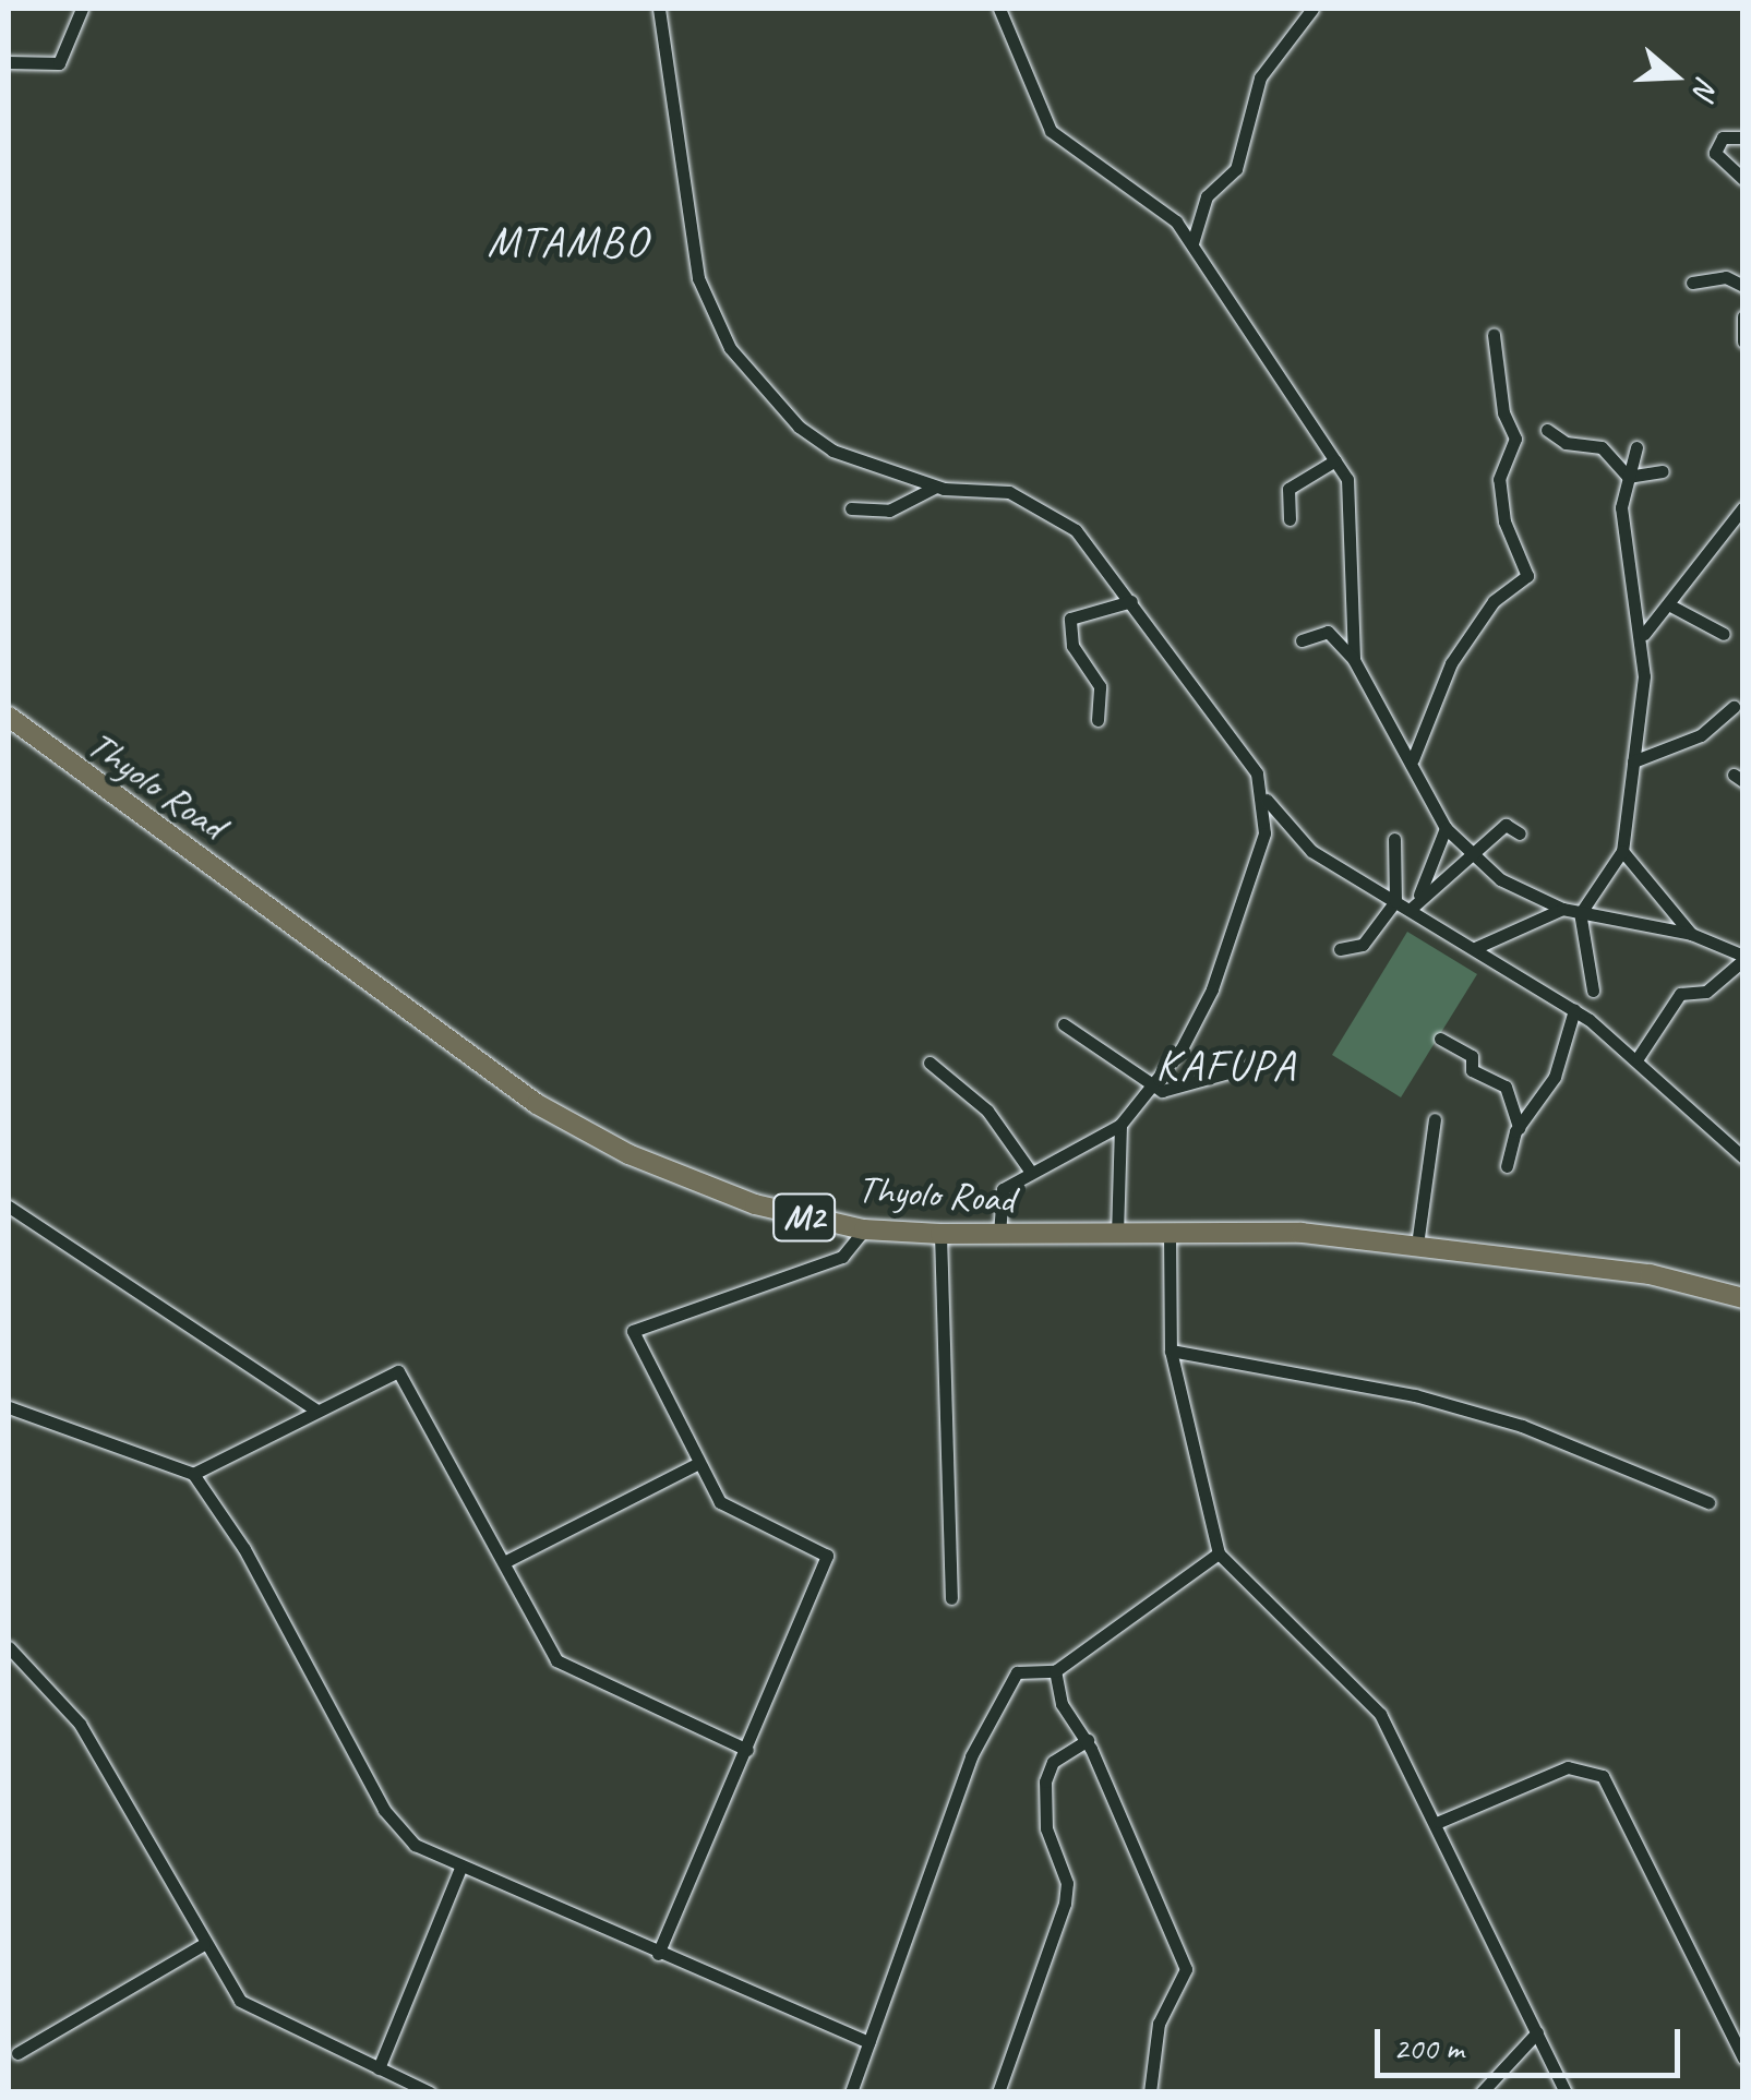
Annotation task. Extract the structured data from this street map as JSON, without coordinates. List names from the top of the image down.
{
  "streets": {
    "highway": ["Thyolo Road", "M2"]
  },
  "districts": ["MTAMBO", "KAFUPA"],
  "scale_bar": "200 m",
  "north": "right"
}
